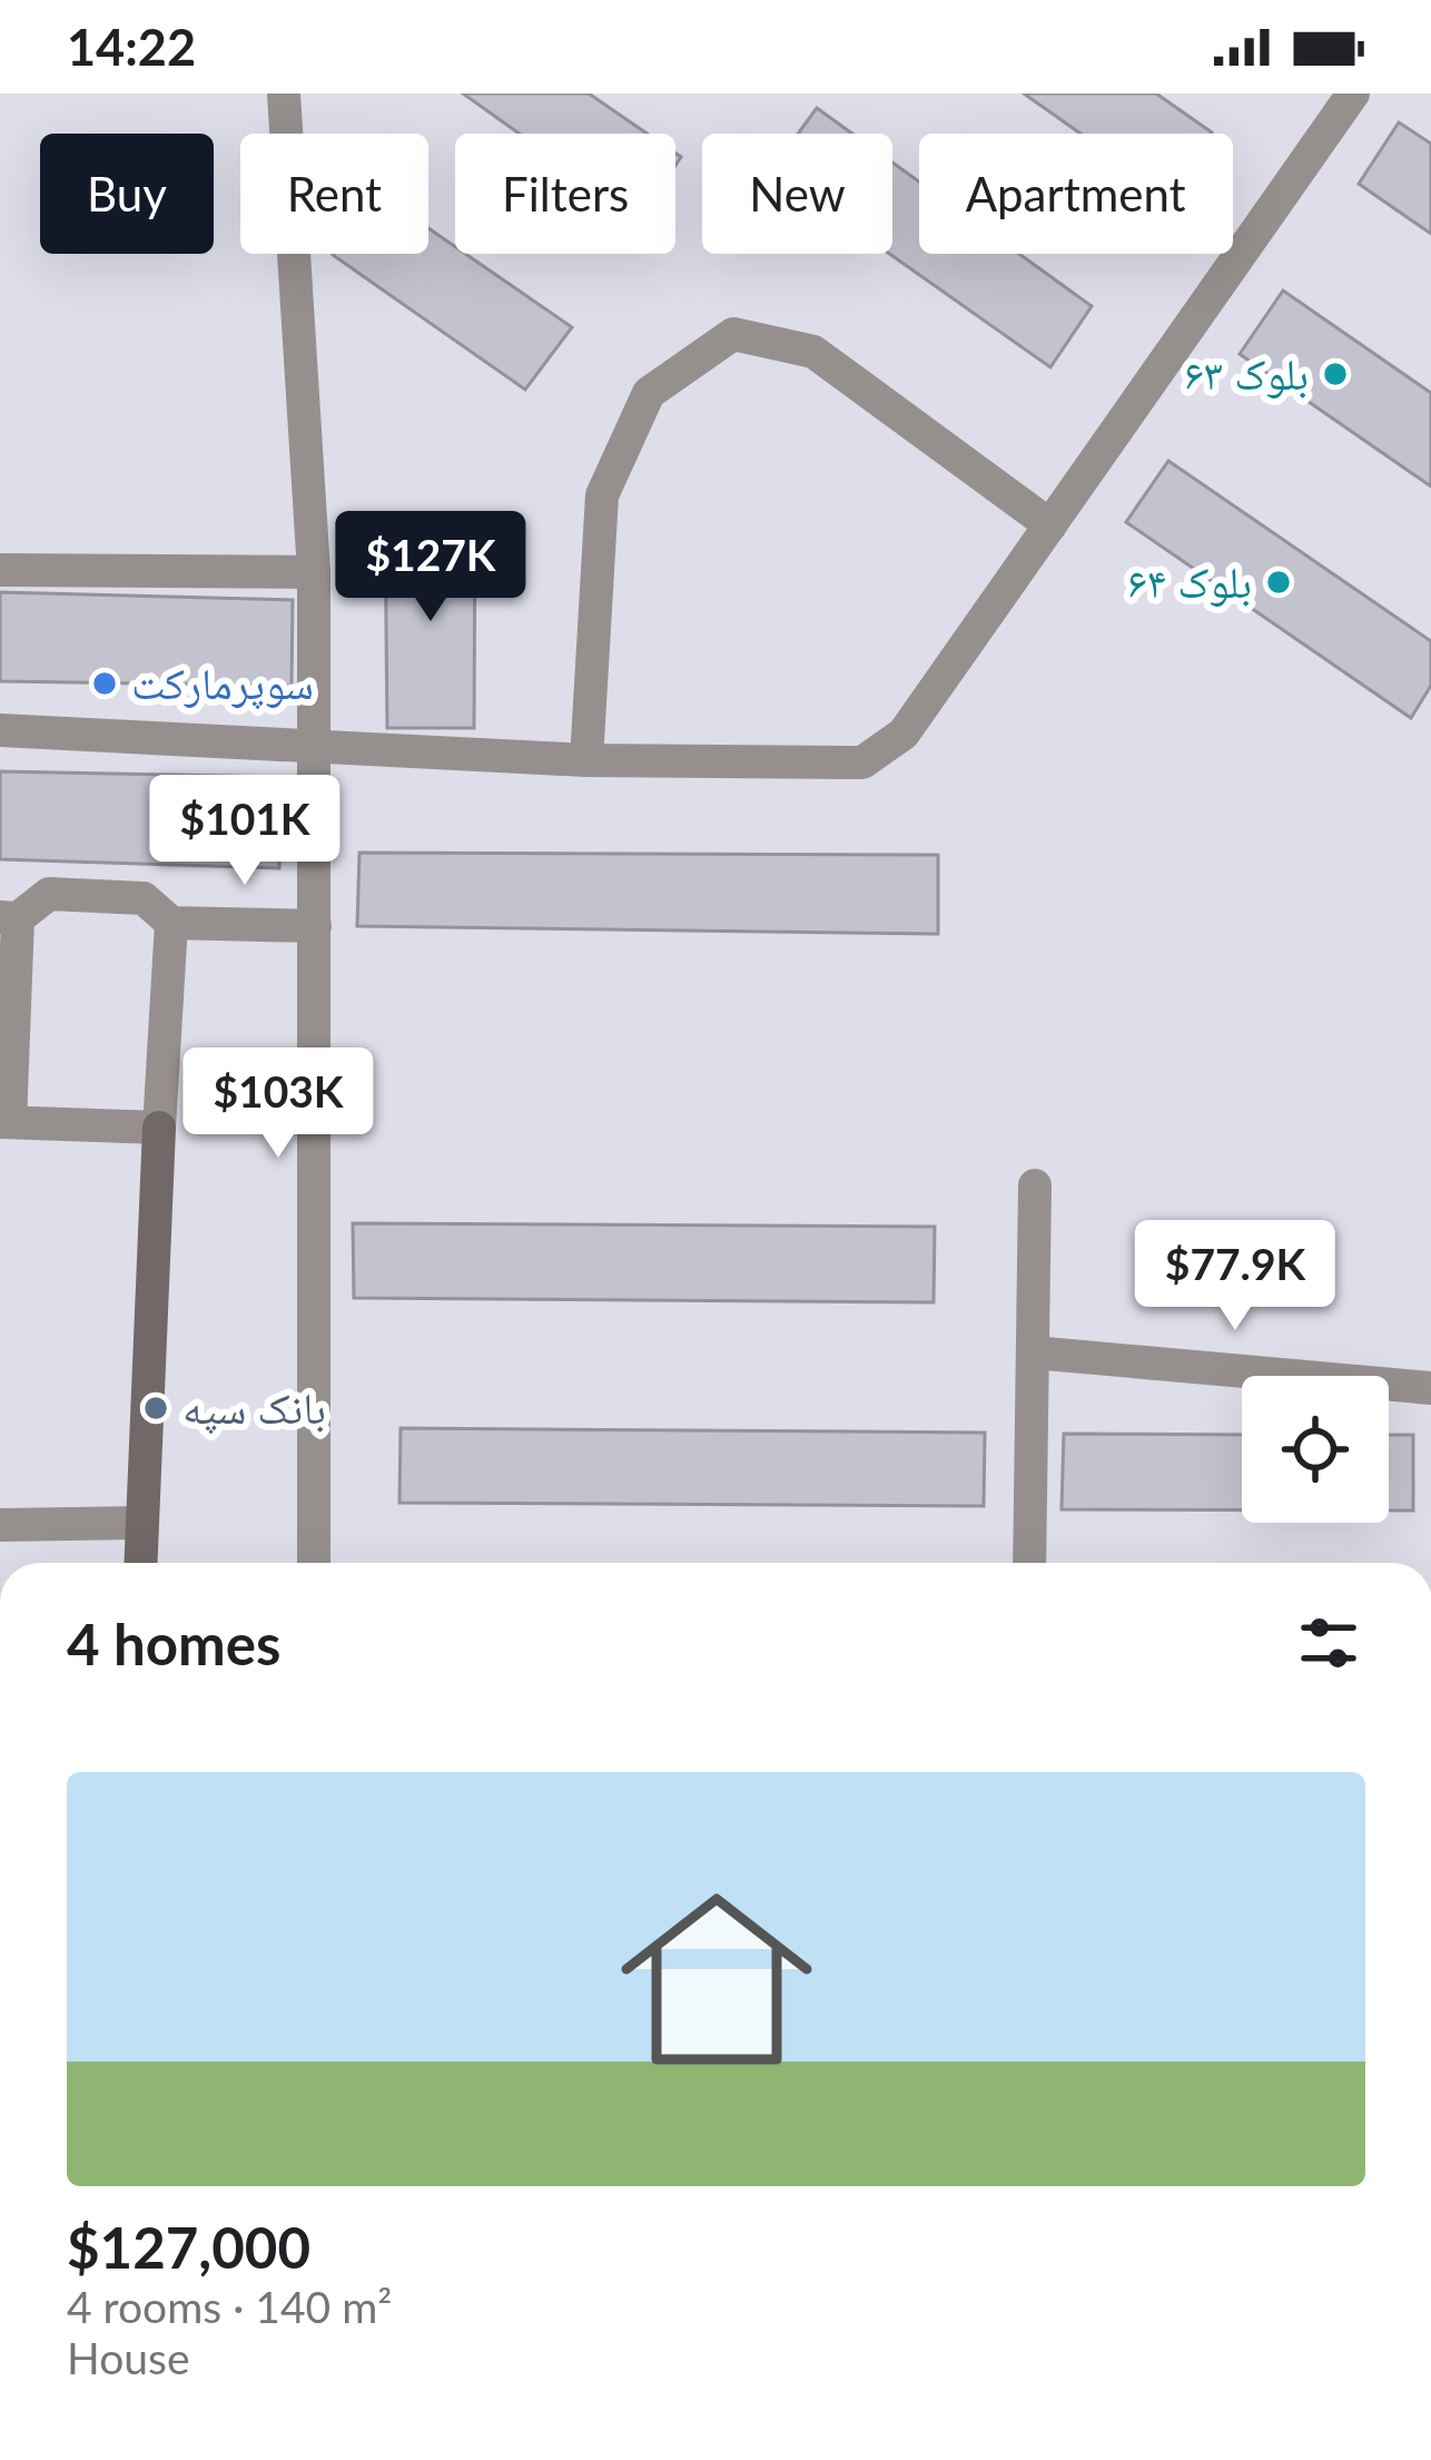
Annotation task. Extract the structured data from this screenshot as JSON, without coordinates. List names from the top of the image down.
{
  "places": [
    "بلوک ۶۳",
    "بلوک ۶۴",
    "سوپرمارکت",
    "بانک سپه"
  ],
  "page": {
    "status": "14:22",
    "chip": [
      "Buy",
      "Rent",
      "Filters",
      "New",
      "Apartment"
    ],
    "price": [
      "$127K",
      "$101K",
      "$103K",
      "$77.9K"
    ],
    "heading": "4 homes",
    "list": [
      {
        "name": "$127,000",
        "note": "4 rooms · 140 m² · House"
      }
    ]
  }
}
